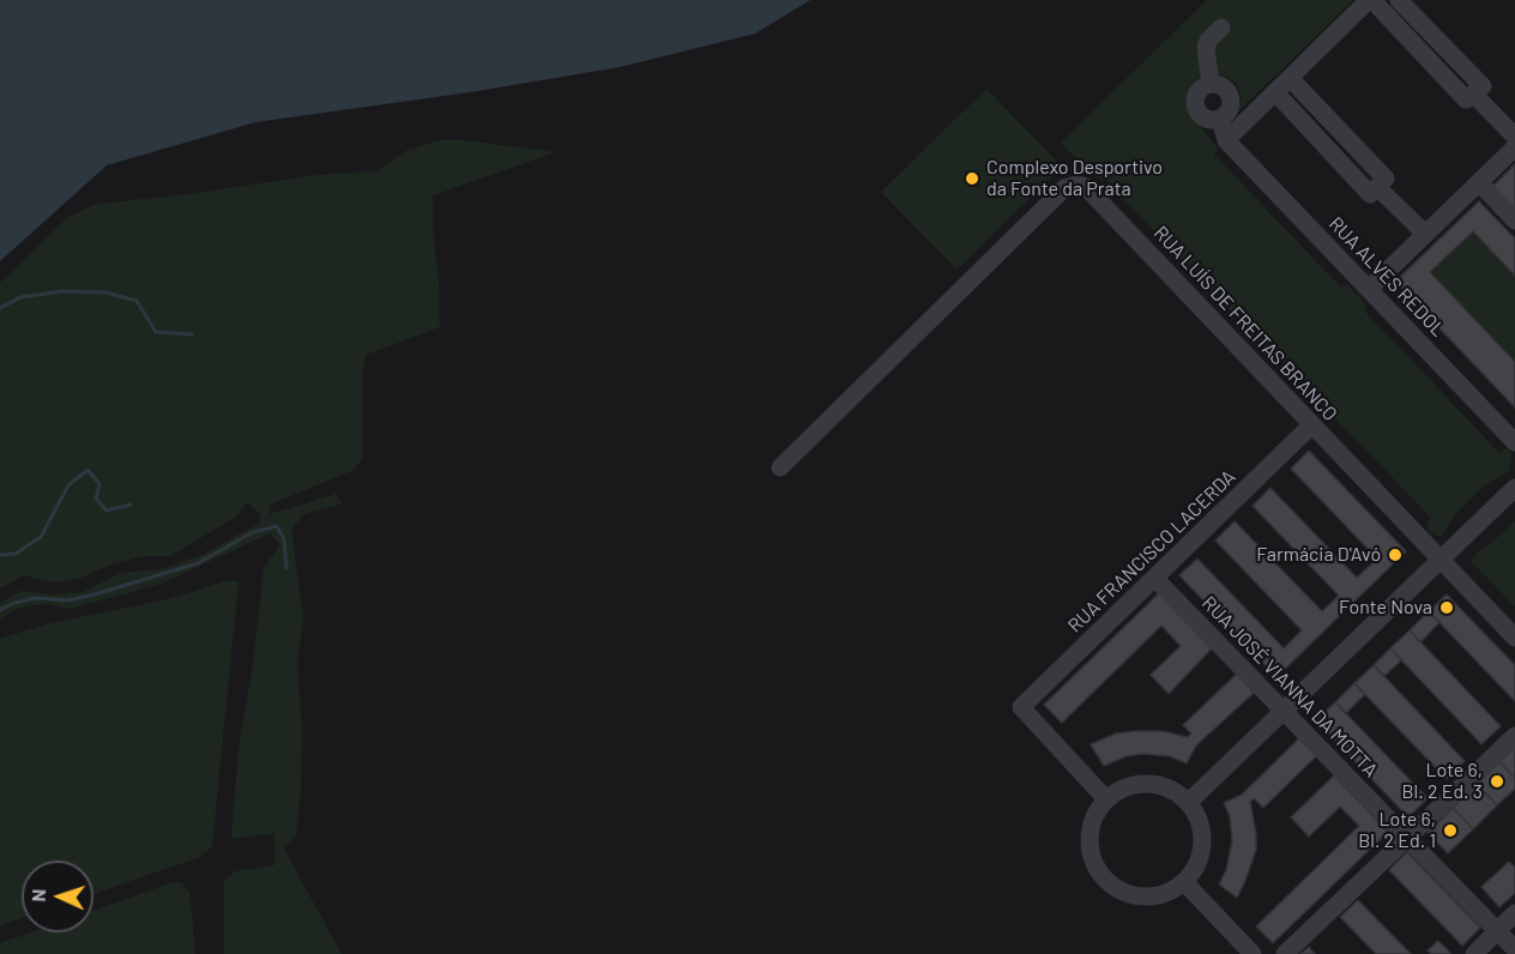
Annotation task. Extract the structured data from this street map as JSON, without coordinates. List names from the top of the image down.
{
  "streets": {
    "street": [
      "RUA ALVES REDOL",
      "RUA LUÍS DE FREITAS BRANCO",
      "RUA FRANCISCO LACERDA",
      "RUA JOSÉ VIANNA DA MOTTA"
    ]
  },
  "crossings": [
    ["RUA LUÍS DE FREITAS BRANCO", "RUA FRANCISCO LACERDA"],
    ["RUA FRANCISCO LACERDA", "RUA JOSÉ VIANNA DA MOTTA"]
  ],
  "places": [
    "Complexo Desportivo da Fonte da Prata",
    "Farmácia D'Avó",
    "Fonte Nova",
    "Lote 6, Bl. 2 Ed. 3",
    "Lote 6, Bl. 2 Ed. 1"
  ],
  "north": "left"
}
